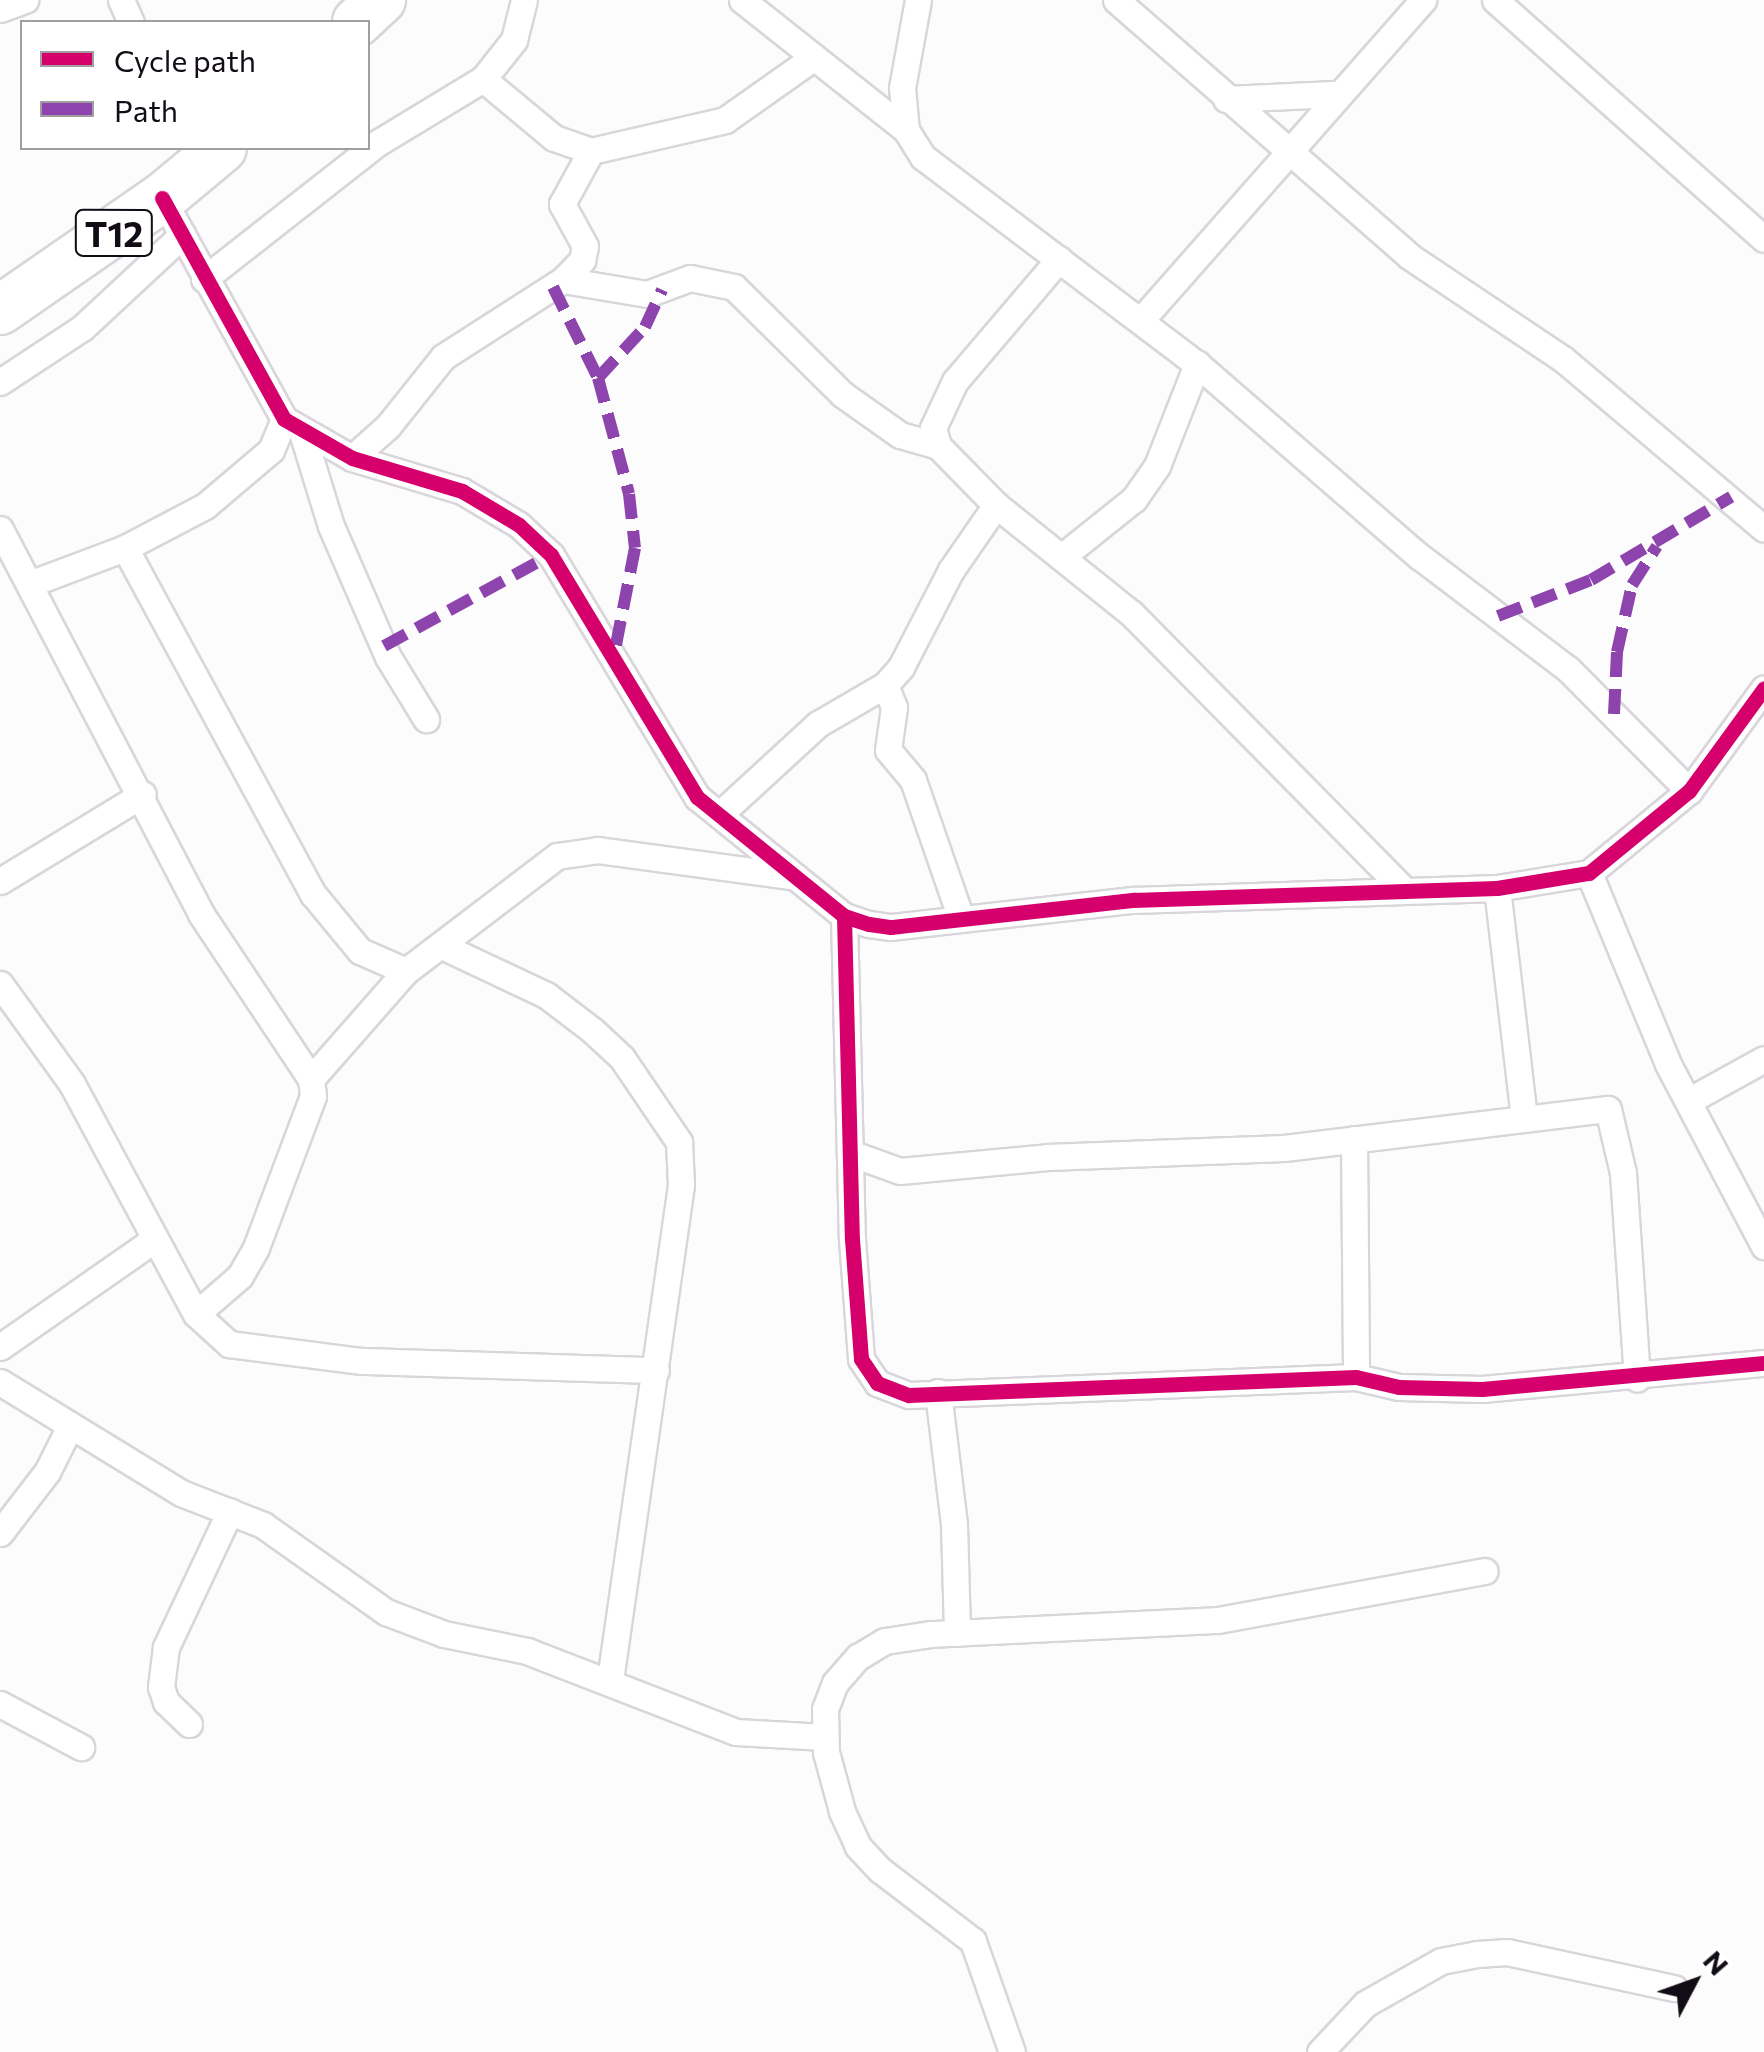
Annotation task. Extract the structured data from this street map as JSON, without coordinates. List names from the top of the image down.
{
  "streets": {
    "highway": ["T12"]
  },
  "legend": ["Cycle path", "Path"],
  "north": "top right"
}
